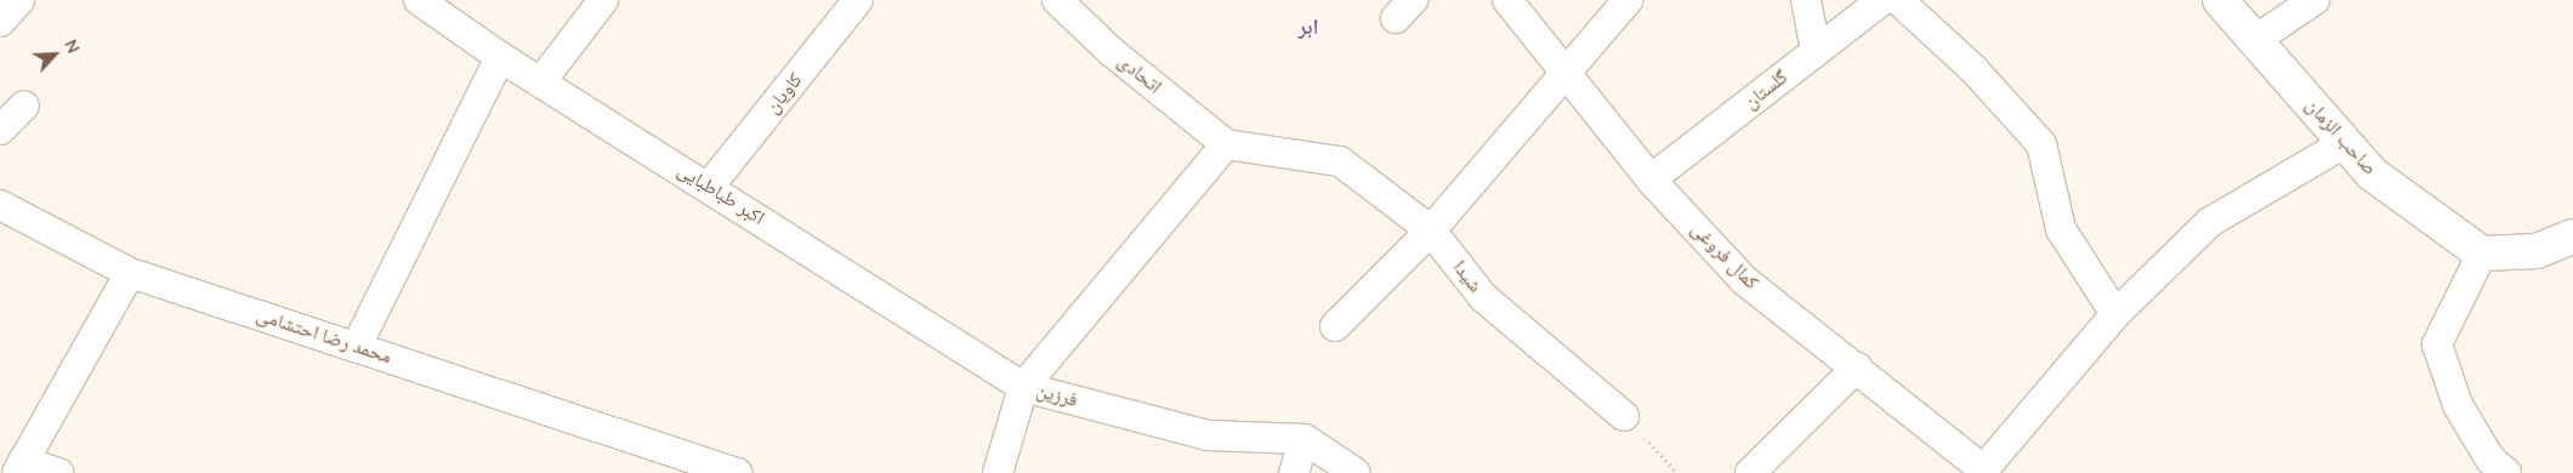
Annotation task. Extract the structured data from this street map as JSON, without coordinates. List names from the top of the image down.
{
  "streets": {
    "street": [
      "اتحادی",
      "گلستان",
      "کاویان",
      "صاحب الزمان",
      "اکبر طباطبایی",
      "کمال فروغی",
      "شیدا",
      "محمد رضا احتشامی",
      "فرزین"
    ]
  },
  "crossings": [
    ["اتحادی", "شیدا"],
    ["اتحادی", "فرزین"],
    ["گلستان", "کمال فروغی"],
    ["کاویان", "اکبر طباطبایی"],
    ["اکبر طباطبایی", "فرزین"],
    ["شیدا", "فرزین"]
  ],
  "districts": ["ابر"],
  "north": "top right"
}
